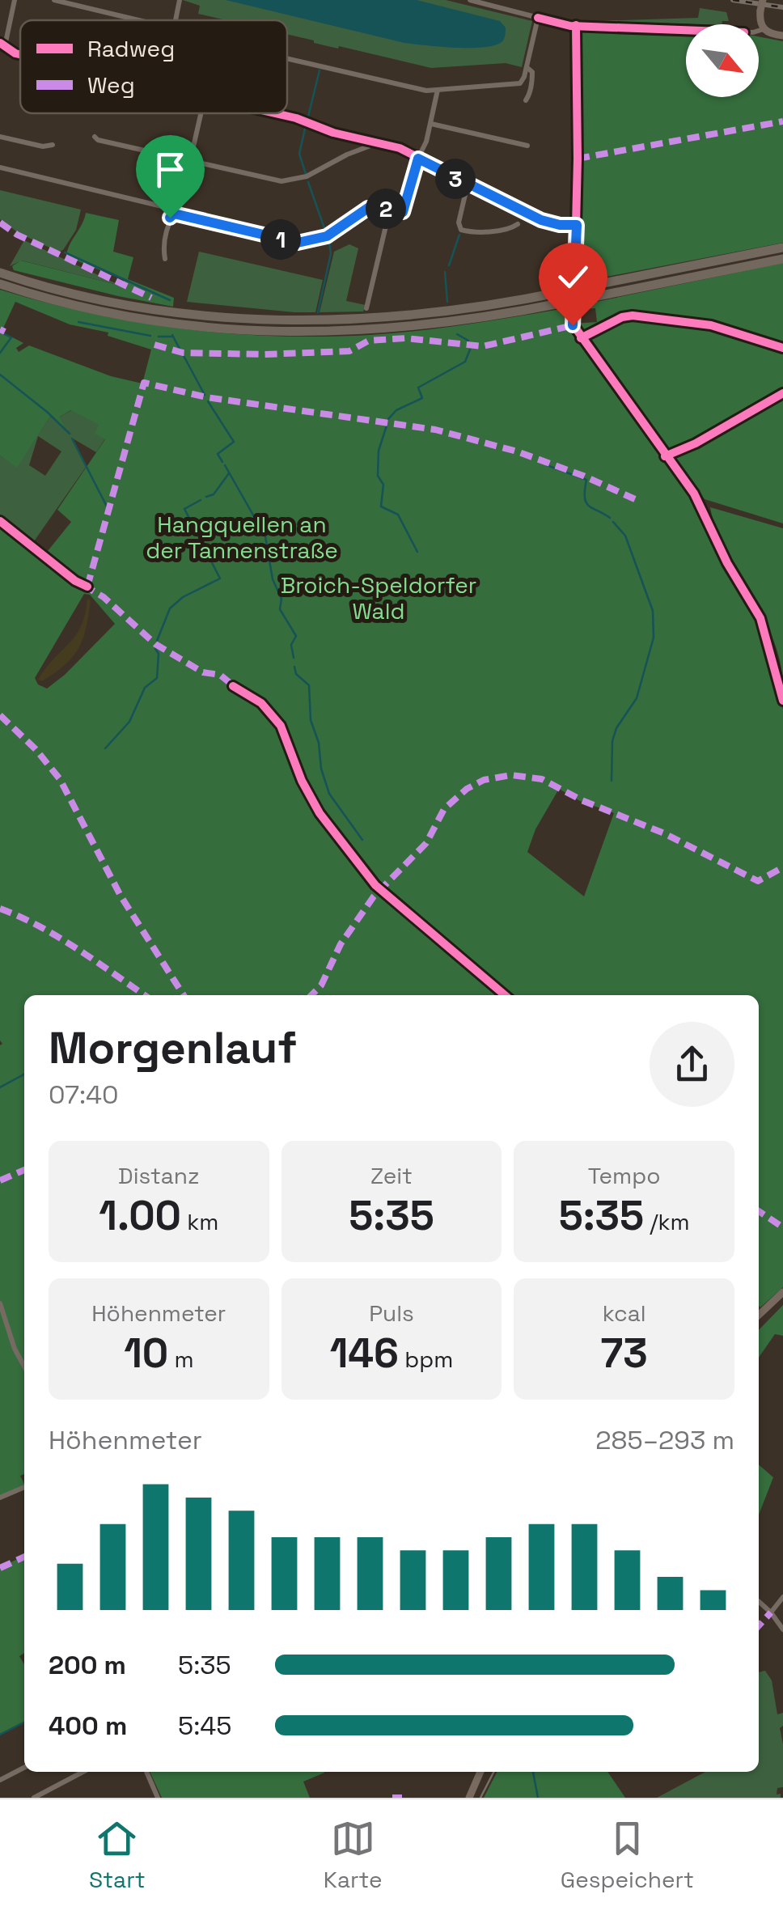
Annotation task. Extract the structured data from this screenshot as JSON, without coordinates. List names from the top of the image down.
{
  "parks": ["Hangquellen an der Tannenstraße", "Broich-Speldorfer Wald"],
  "legend": ["Radweg", "Weg"],
  "north": "bottom right",
  "page": {
    "pins": ["3", "2", "1"],
    "heading": ["Morgenlauf", "07:40"],
    "stats": [
      ["Distanz", "1.00 km"],
      ["Zeit", "5:35"],
      ["Tempo", "5:35 /km"],
      ["Höhenmeter", "10 m"],
      ["Puls", "146 bpm"],
      ["kcal", "73"]
    ],
    "chart": ["Höhenmeter", "285–293 m"],
    "list": [
      {
        "name": "200 m",
        "note": "5:35"
      },
      {
        "name": "400 m",
        "note": "5:45"
      }
    ],
    "tabs": ["Start", "Karte", "Gespeichert"]
  }
}
